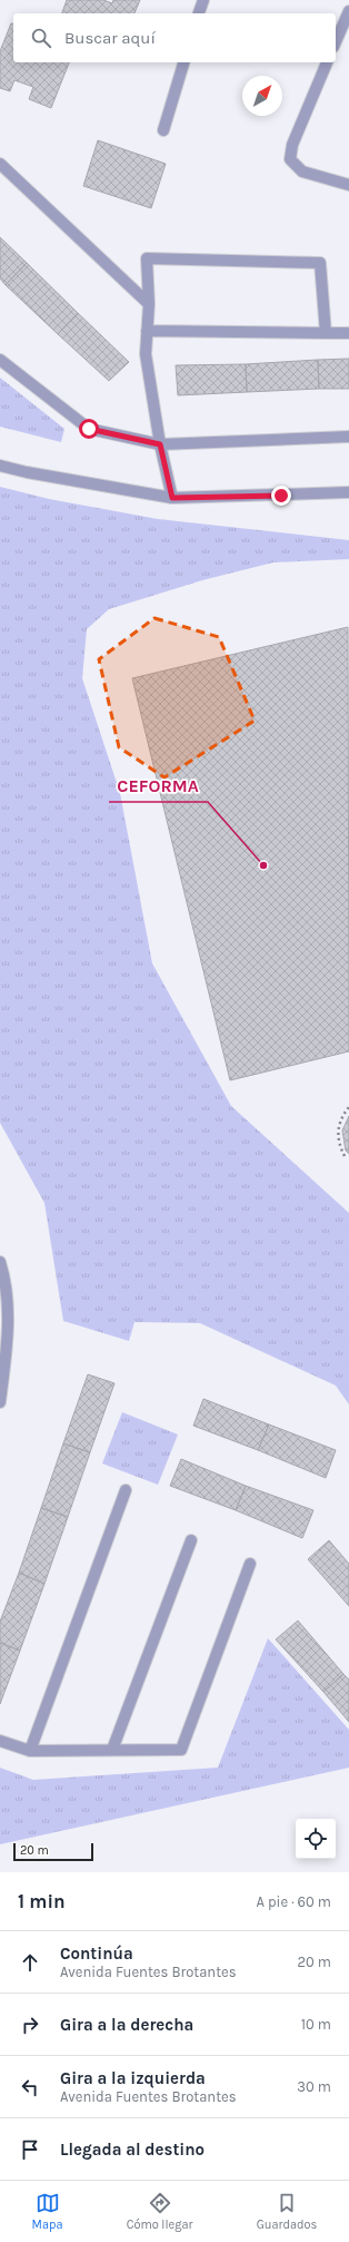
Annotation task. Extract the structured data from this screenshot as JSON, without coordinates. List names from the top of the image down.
{
  "places": ["CEFORMA"],
  "scale_bar": "20 m",
  "north": "top right",
  "page": {
    "search": "Buscar aquí",
    "scale": "20 m",
    "heading": ["1 min", "A pie · 60 m"],
    "list": [
      ["Continúa", "Avenida Fuentes Brotantes", "20 m"],
      ["Gira a la derecha", "10 m"],
      ["Gira a la izquierda", "Avenida Fuentes Brotantes", "30 m"],
      "Llegada al destino"
    ],
    "nav": ["Mapa", "Cómo llegar", "Guardados"]
  }
}
